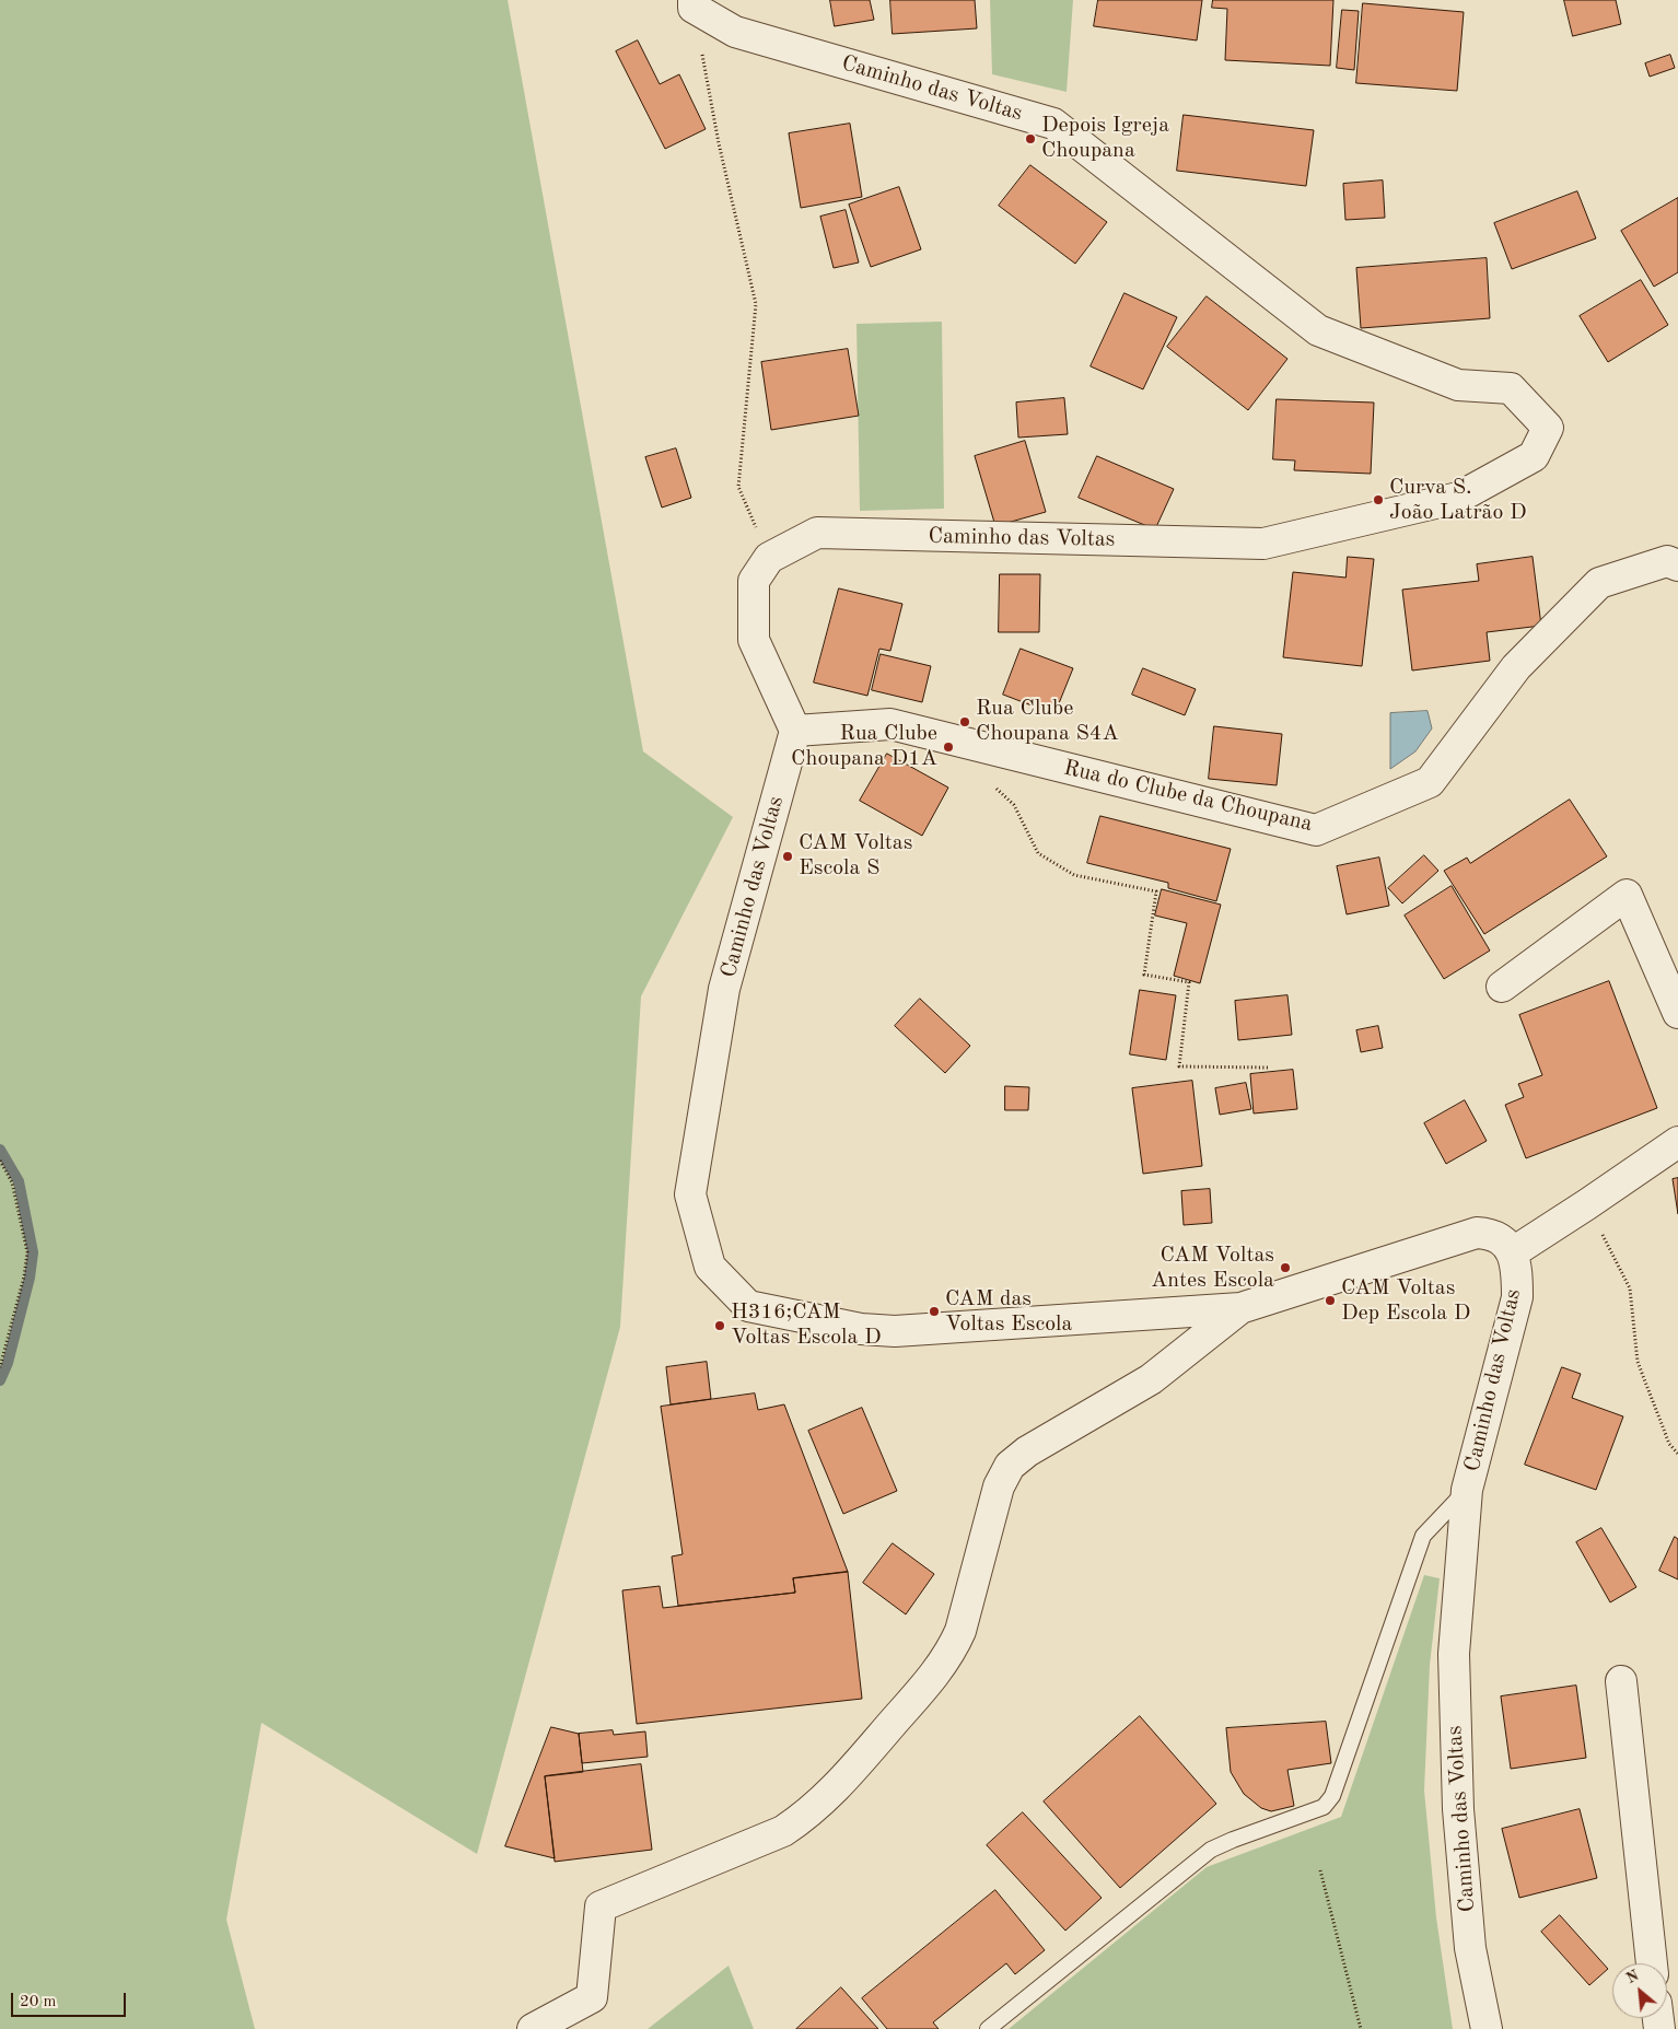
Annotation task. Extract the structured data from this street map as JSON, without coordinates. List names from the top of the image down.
{
  "streets": {
    "street": ["Caminho das Voltas", "Rua do Clube da Choupana"]
  },
  "crossings": [
    ["Caminho das Voltas", "Rua do Clube da Choupana"]
  ],
  "places": [
    "Depois Igreja Choupana",
    "Curva S. João Latrão D",
    "Rua Clube Choupana S4A",
    "Rua Clube Choupana D1A",
    "CAM Voltas Escola S",
    "CAM Voltas Antes Escola",
    "CAM Voltas Dep Escola D",
    "CAM das Voltas Escola",
    "H316;CAM Voltas Escola D"
  ],
  "scale_bar": "20 m",
  "north": "top left"
}
